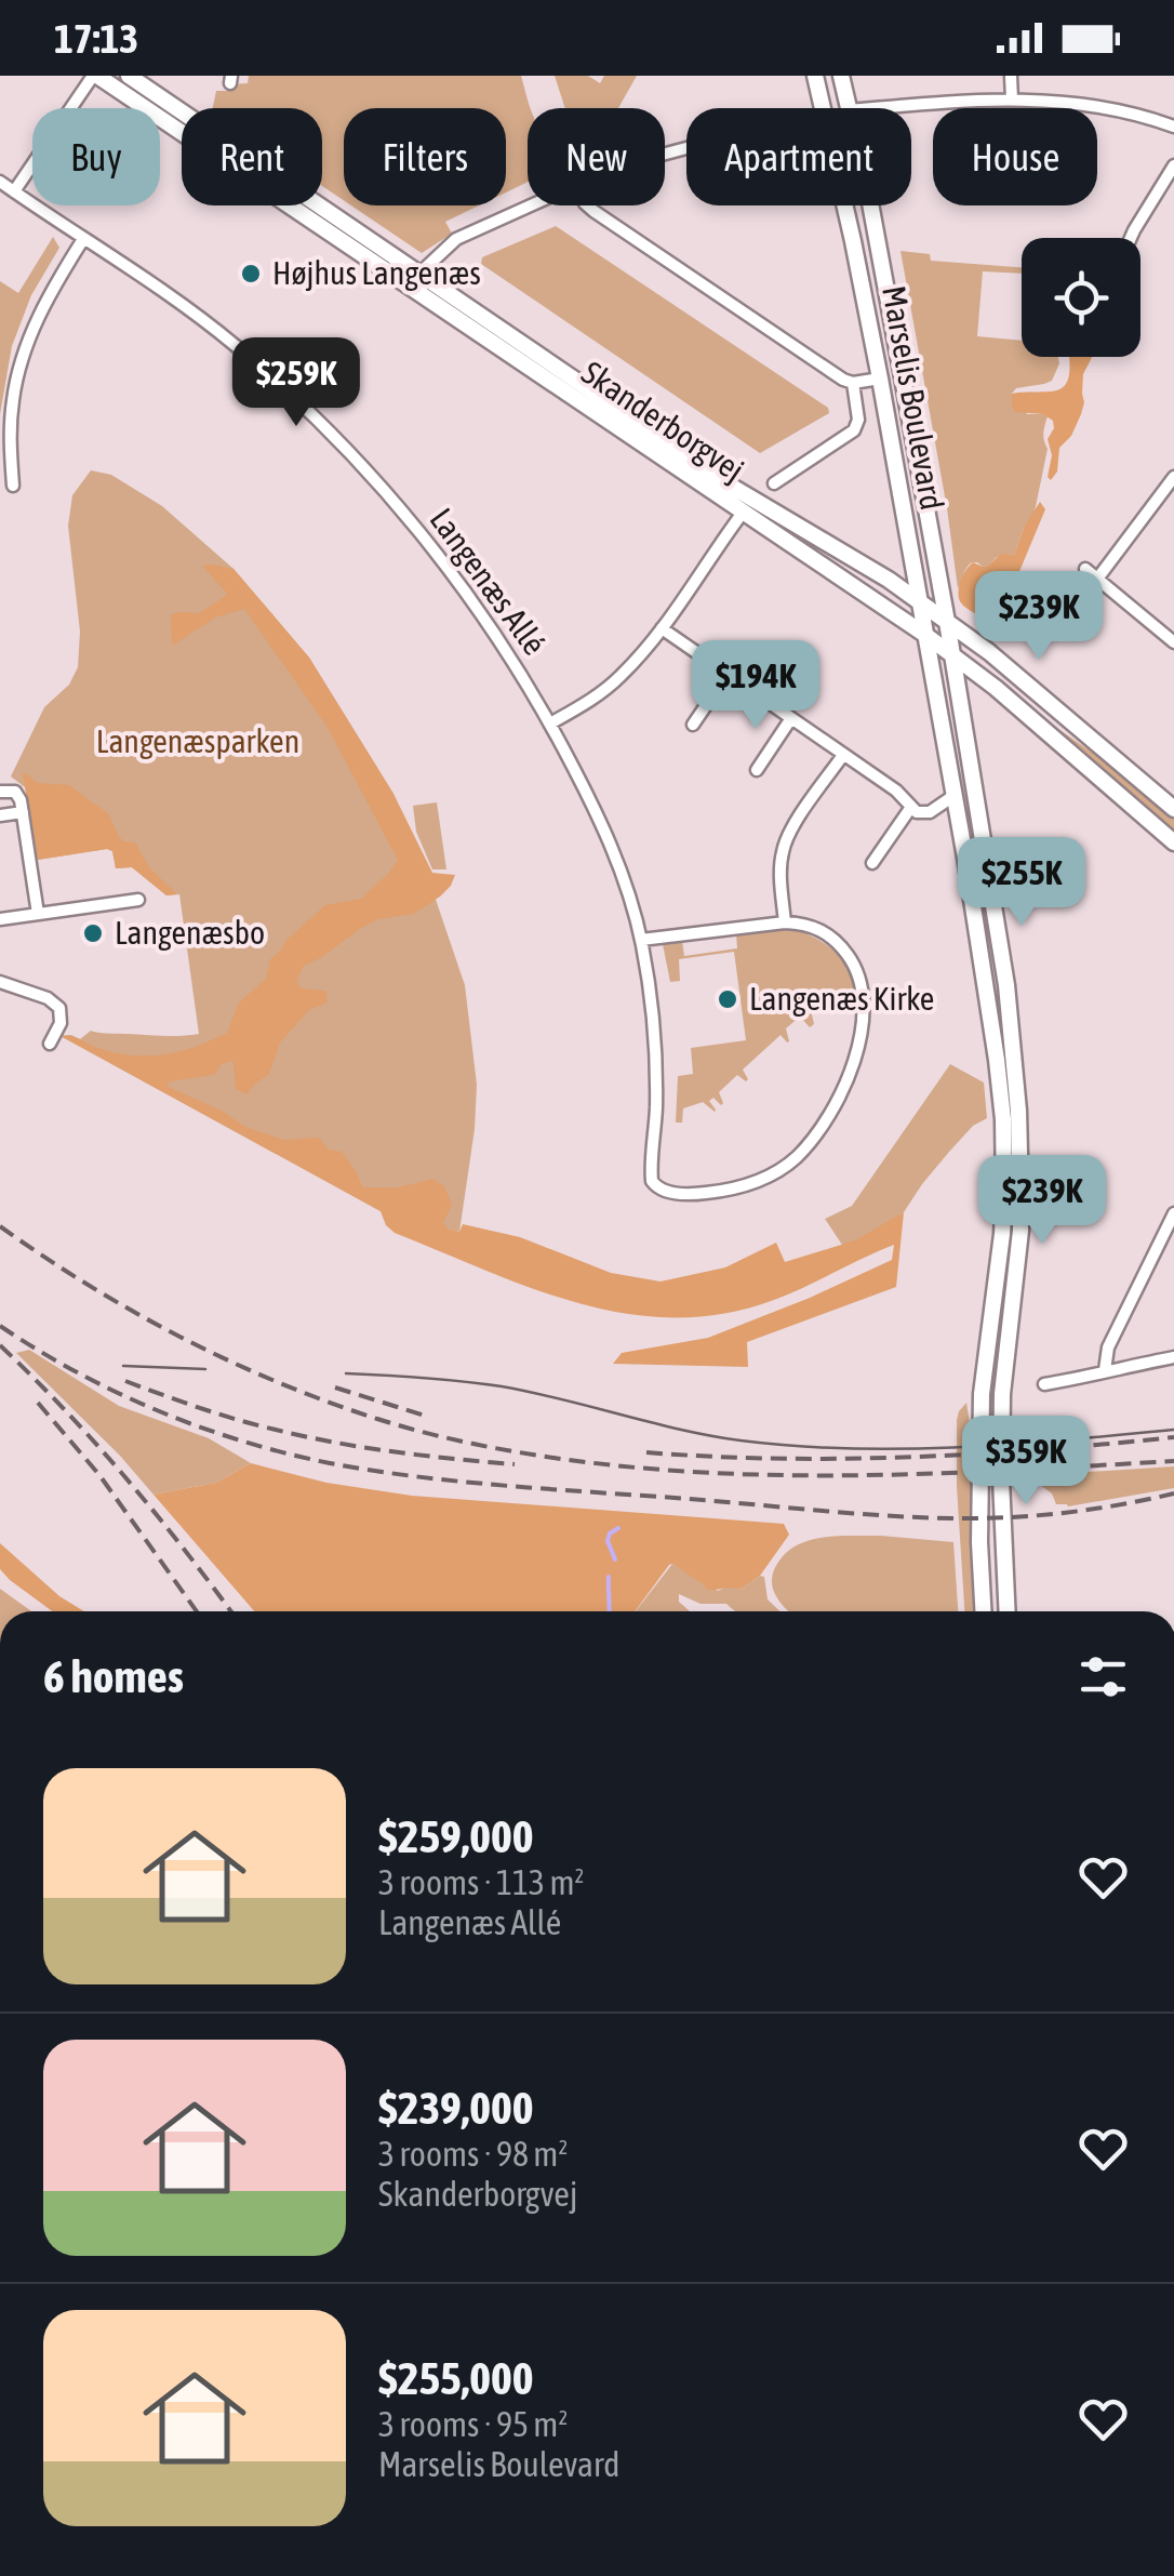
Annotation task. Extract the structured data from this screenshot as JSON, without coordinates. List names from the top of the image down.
{
  "streets": {
    "main road": ["Marselis Boulevard", "Skanderborgvej"],
    "street": ["Langenæs Allé"]
  },
  "crossings": [
    ["Marselis Boulevard", "Skanderborgvej"]
  ],
  "parks": ["Langenæsparken"],
  "places": ["Højhus Langenæs", "Langenæsbo", "Langenæs Kirke"],
  "page": {
    "status": "17:13",
    "chip": [
      "Buy",
      "Rent",
      "Filters",
      "New",
      "Apartment",
      "House"
    ],
    "price": [
      "$259K",
      "$239K",
      "$194K",
      "$255K",
      "$239K",
      "$359K"
    ],
    "heading": "6 homes",
    "list": [
      {
        "name": "$259,000",
        "note": "3 rooms · 113 m² · Langenæs Allé"
      },
      {
        "name": "$239,000",
        "note": "3 rooms · 98 m² · Skanderborgvej"
      },
      {
        "name": "$255,000",
        "note": "3 rooms · 95 m² · Marselis Boulevard"
      }
    ]
  }
}
